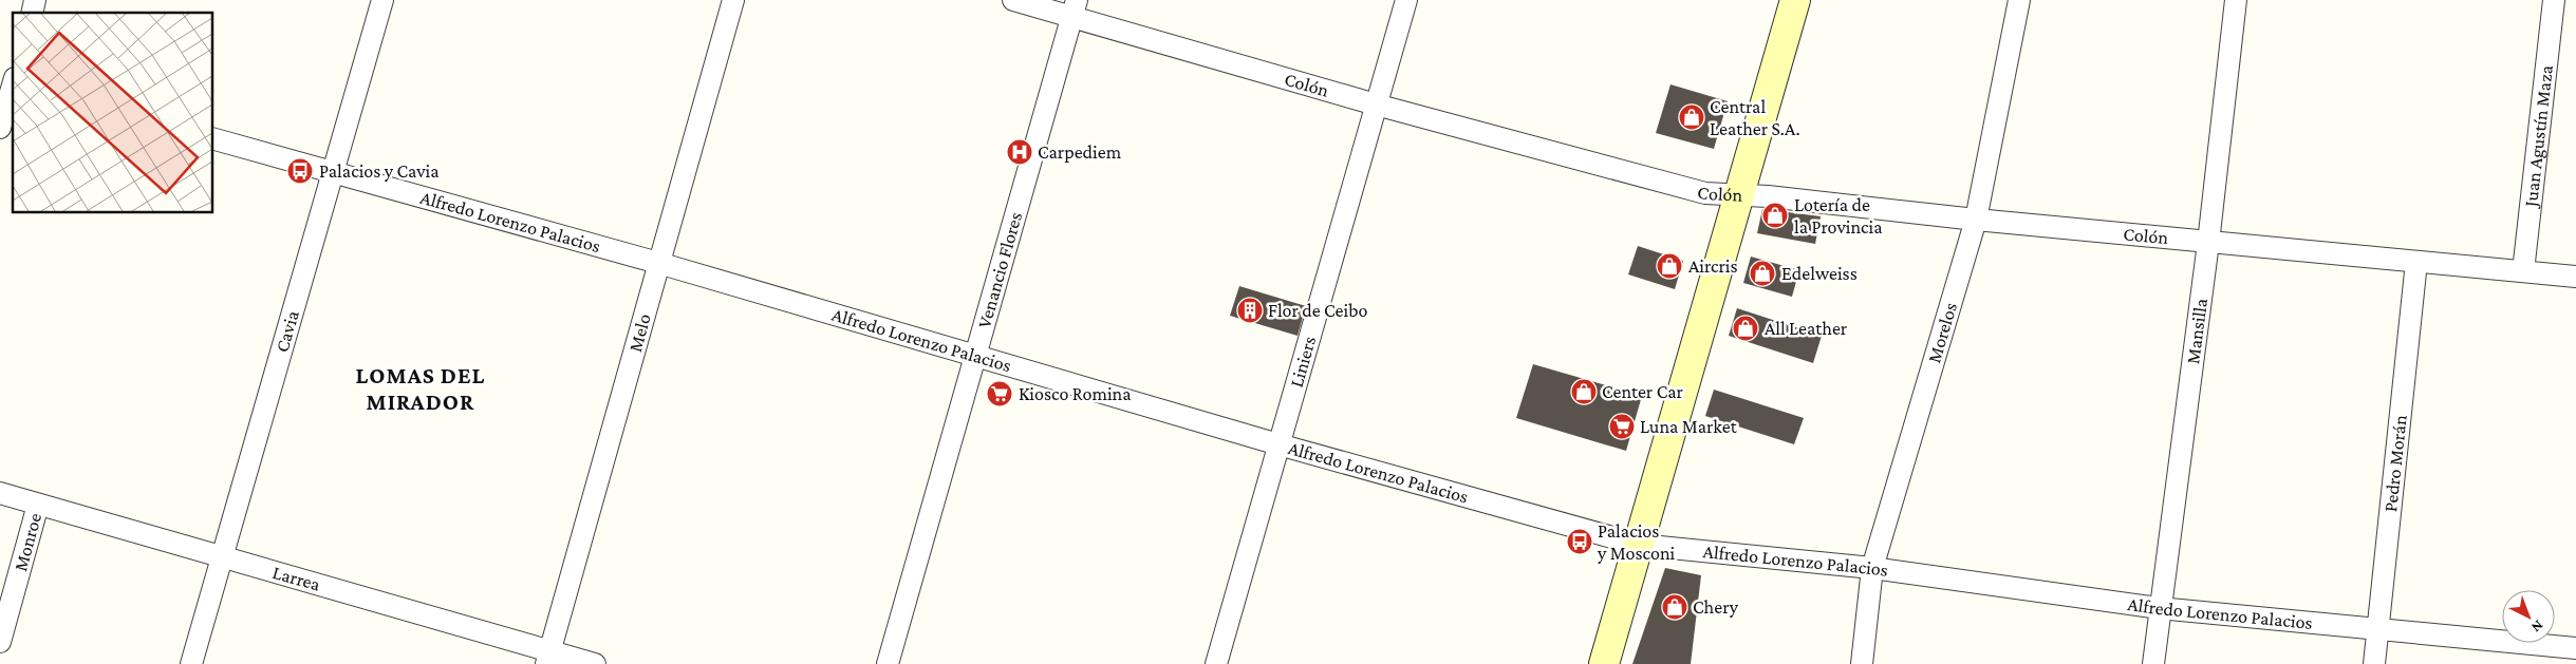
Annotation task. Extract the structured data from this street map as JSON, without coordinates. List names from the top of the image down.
{
  "streets": {
    "street": [
      "Colón",
      "Juan Agustín Maza",
      "Alfredo Lorenzo Palacios",
      "Venancio Flores",
      "Melo",
      "Cavia",
      "Morelos",
      "Mansilla",
      "Liniers",
      "Pedro Morán",
      "Monroe",
      "Larrea"
    ]
  },
  "crossings": [
    ["Colón", "Juan Agustín Maza"],
    ["Colón", "Venancio Flores"],
    ["Colón", "Morelos"],
    ["Colón", "Mansilla"],
    ["Colón", "Liniers"],
    ["Colón", "Pedro Morán"],
    ["Alfredo Lorenzo Palacios", "Venancio Flores"],
    ["Alfredo Lorenzo Palacios", "Melo"],
    ["Alfredo Lorenzo Palacios", "Cavia"],
    ["Alfredo Lorenzo Palacios", "Morelos"],
    ["Alfredo Lorenzo Palacios", "Mansilla"],
    ["Alfredo Lorenzo Palacios", "Liniers"],
    ["Alfredo Lorenzo Palacios", "Pedro Morán"],
    ["Melo", "Larrea"],
    ["Cavia", "Larrea"],
    ["Monroe", "Larrea"]
  ],
  "districts": ["LOMAS DEL MIRADOR"],
  "places": {
    "shop": [
      "Central Leather S.A.",
      "Lotería de la Provincia",
      "Aircris",
      "Edelweiss",
      "All Leather",
      "Center Car",
      "Chery"
    ],
    "hospital": ["Carpediem"],
    "bus stop": ["Palacios y Cavia", "Palacios y Mosconi"],
    "building": ["Flor de Ceibo"],
    "supermarket": ["Kiosco Romina", "Luna Market"]
  },
  "north": "bottom right"
}
